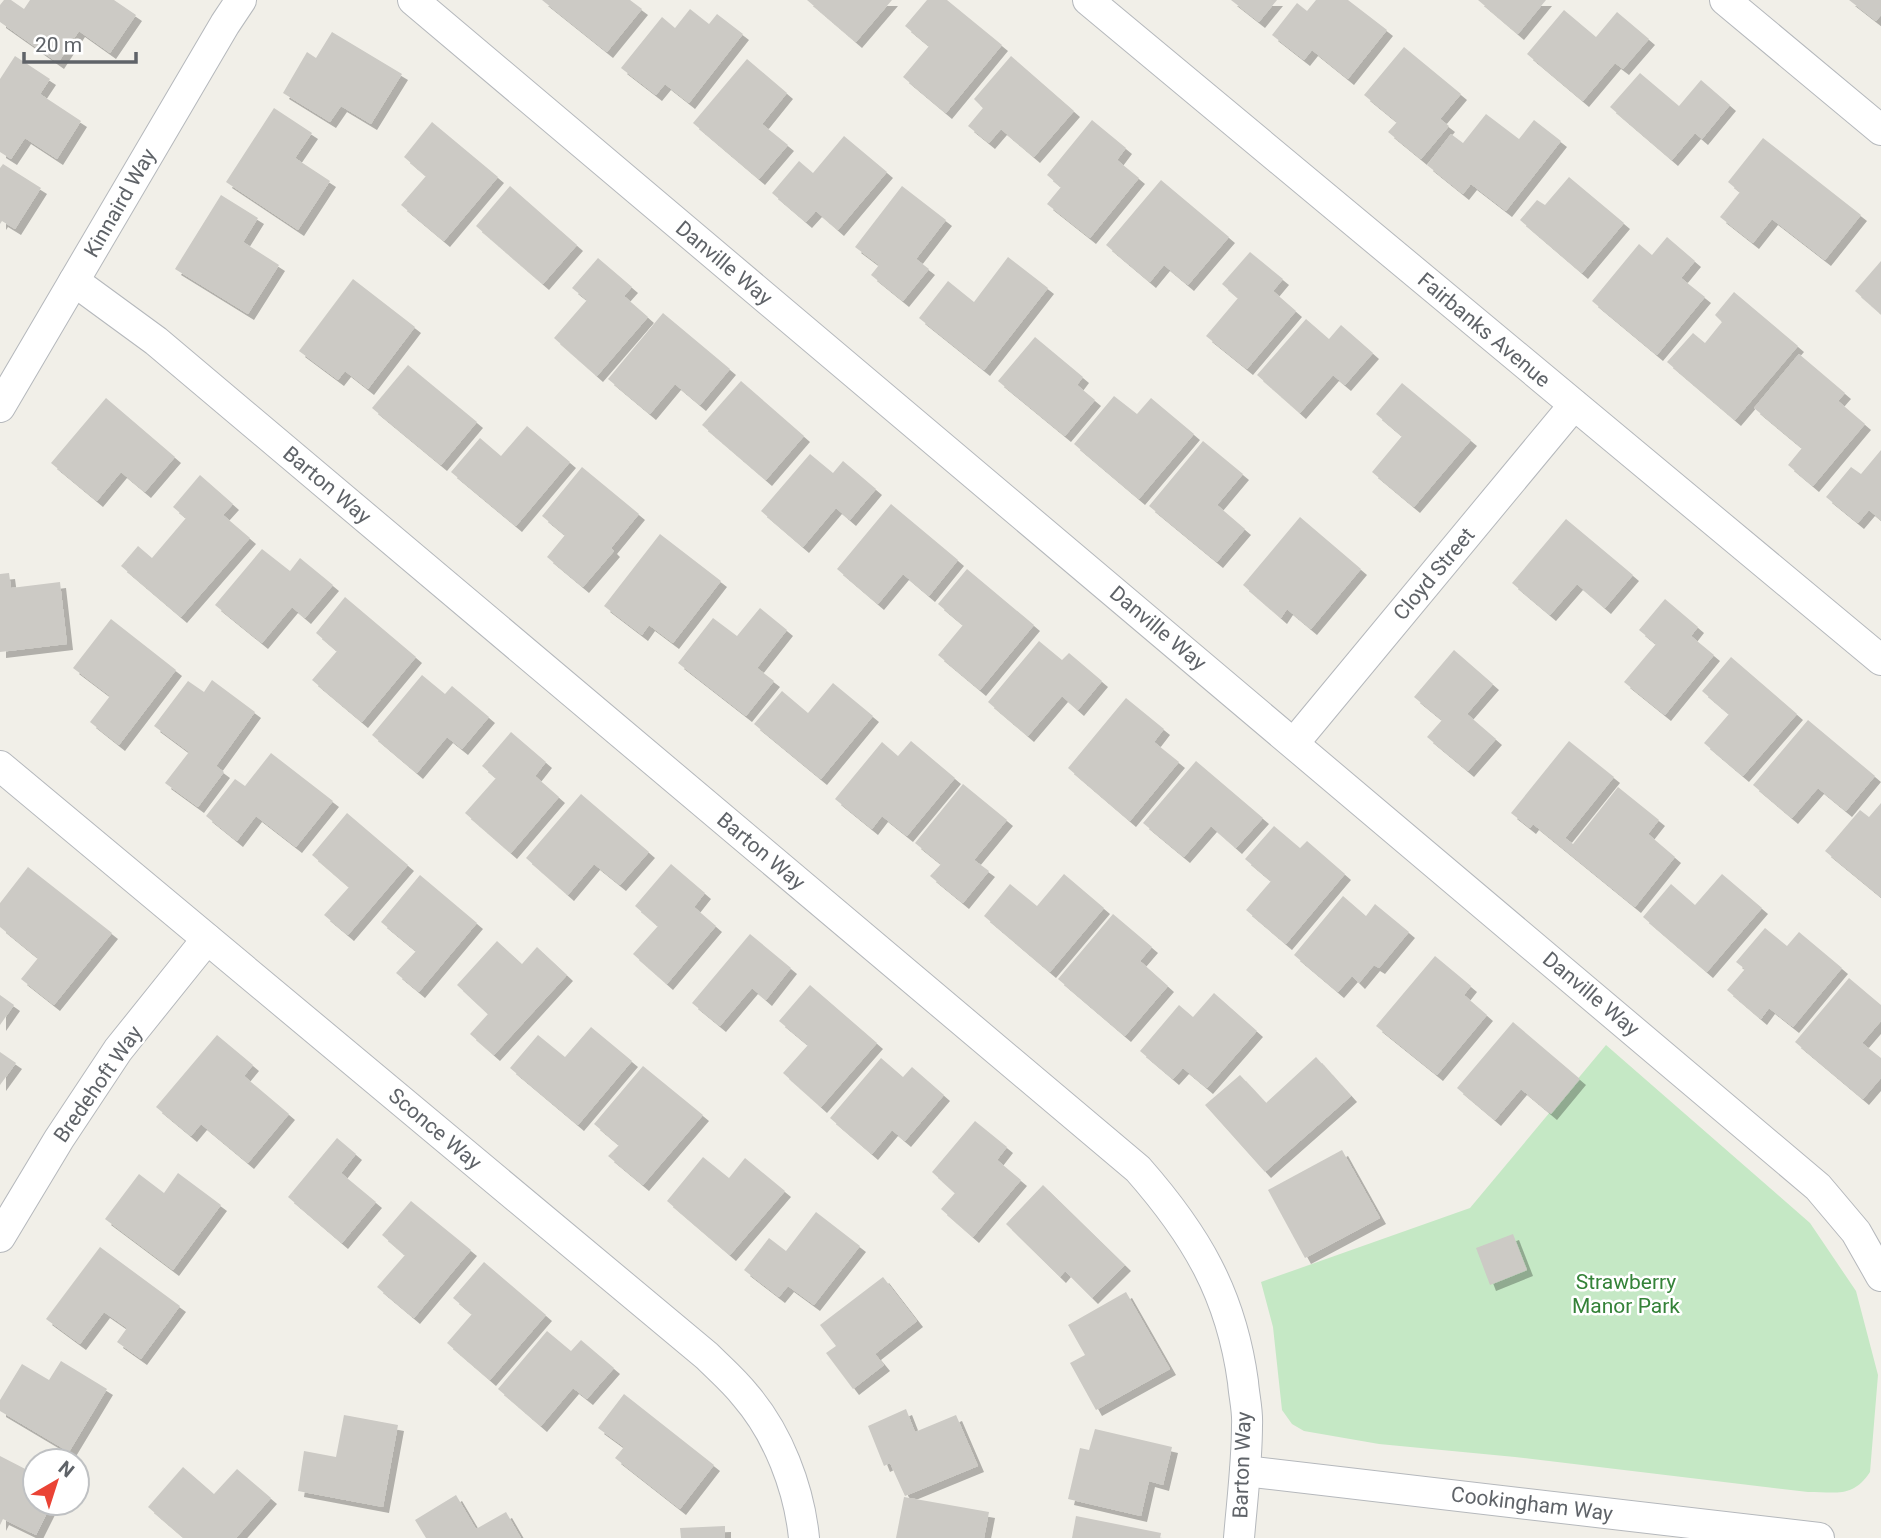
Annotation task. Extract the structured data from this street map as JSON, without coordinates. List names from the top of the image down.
{
  "streets": {
    "street": [
      "Kinnaird Way",
      "Danville Way",
      "Fairbanks Avenue",
      "Barton Way",
      "Cloyd Street",
      "Bredehoft Way",
      "Sconce Way",
      "Cookingham Way"
    ]
  },
  "crossings": [
    ["Kinnaird Way", "Barton Way"],
    ["Danville Way", "Cloyd Street"],
    ["Fairbanks Avenue", "Cloyd Street"],
    ["Barton Way", "Cookingham Way"],
    ["Bredehoft Way", "Sconce Way"]
  ],
  "parks": ["Strawberry Manor Park"],
  "scale_bar": "20 m",
  "north": "top right"
}
